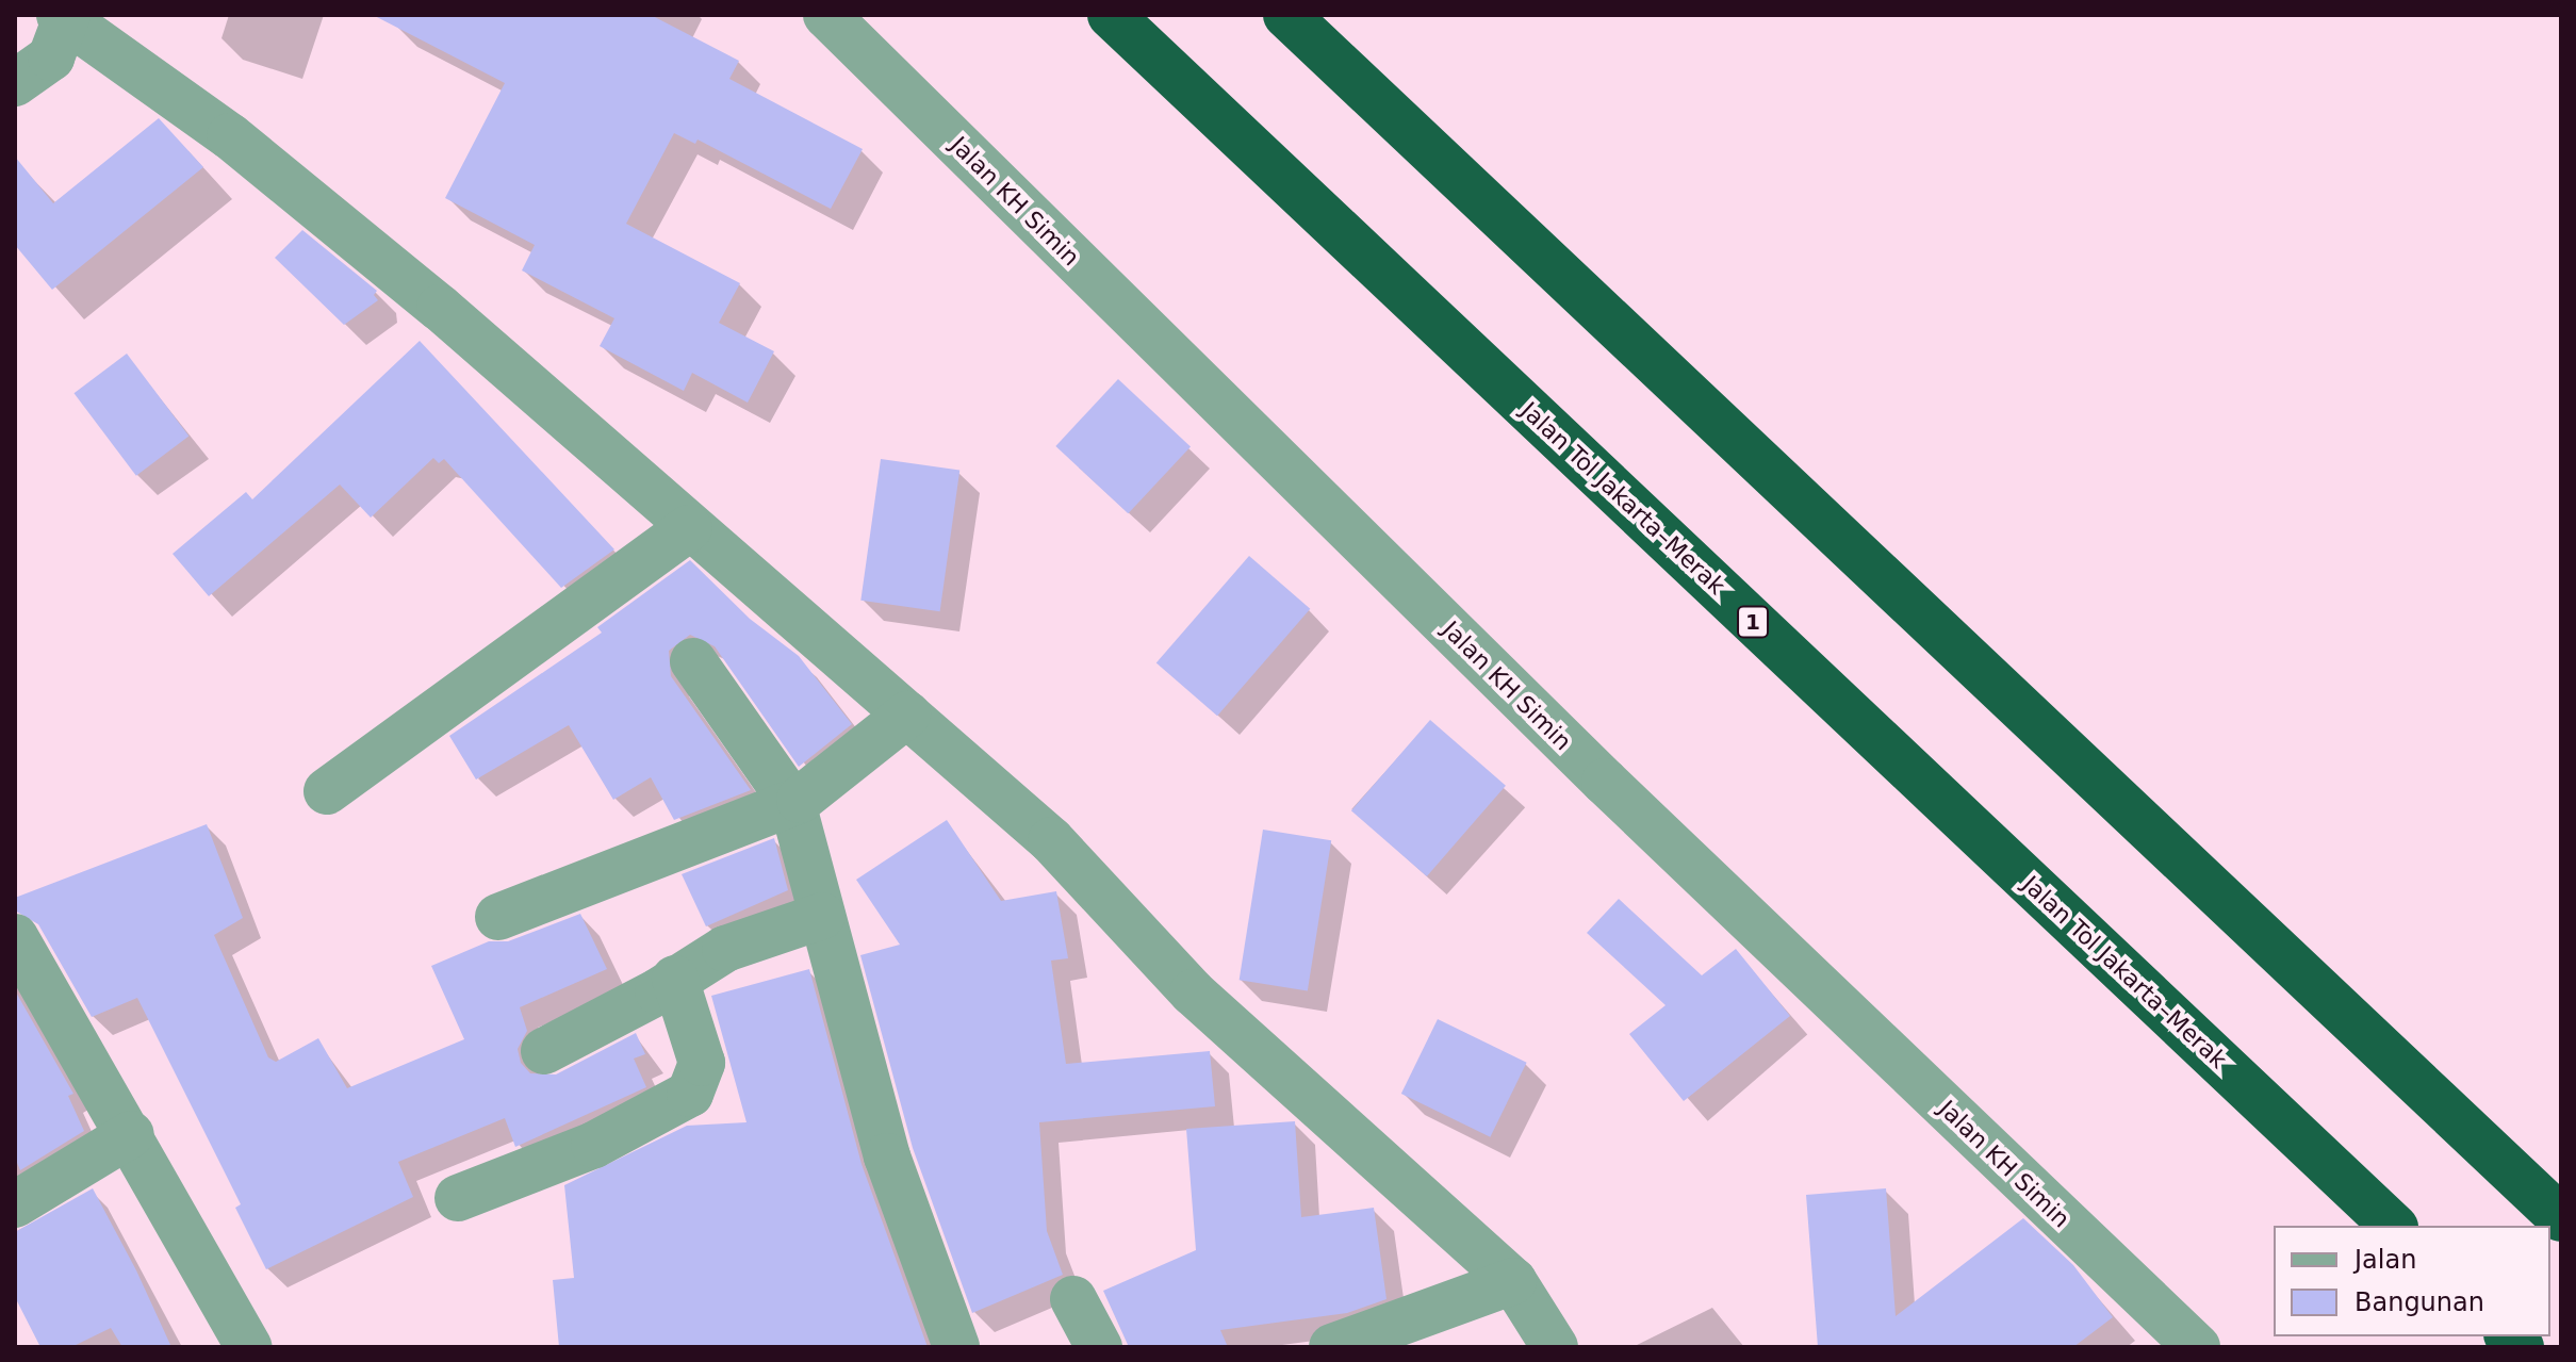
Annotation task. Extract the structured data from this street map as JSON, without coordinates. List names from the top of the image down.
{
  "streets": {
    "highway": ["Jalan Tol Jakarta–Merak", "1"],
    "street": ["Jalan KH Simin"]
  },
  "legend": ["Jalan", "Bangunan"]
}
